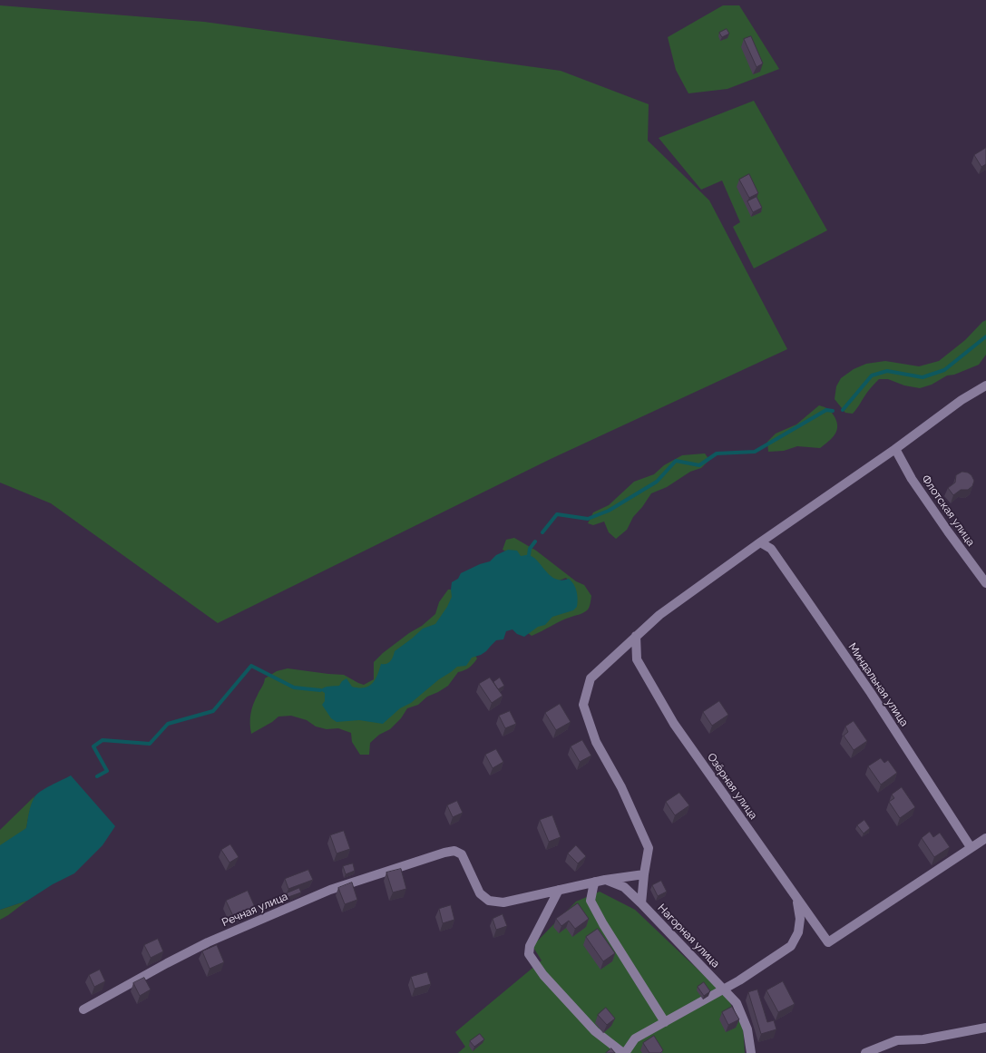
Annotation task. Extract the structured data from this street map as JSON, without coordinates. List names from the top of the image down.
{
  "streets": {
    "street": [
      "Флотская улица",
      "Миндальная улица",
      "Озёрная улица",
      "Речная улица",
      "Нагорная улица"
    ]
  },
  "crossings": [
    ["Миндальная улица", "Озёрная улица"],
    ["Озёрная улица", "Нагорная улица"]
  ]
}
